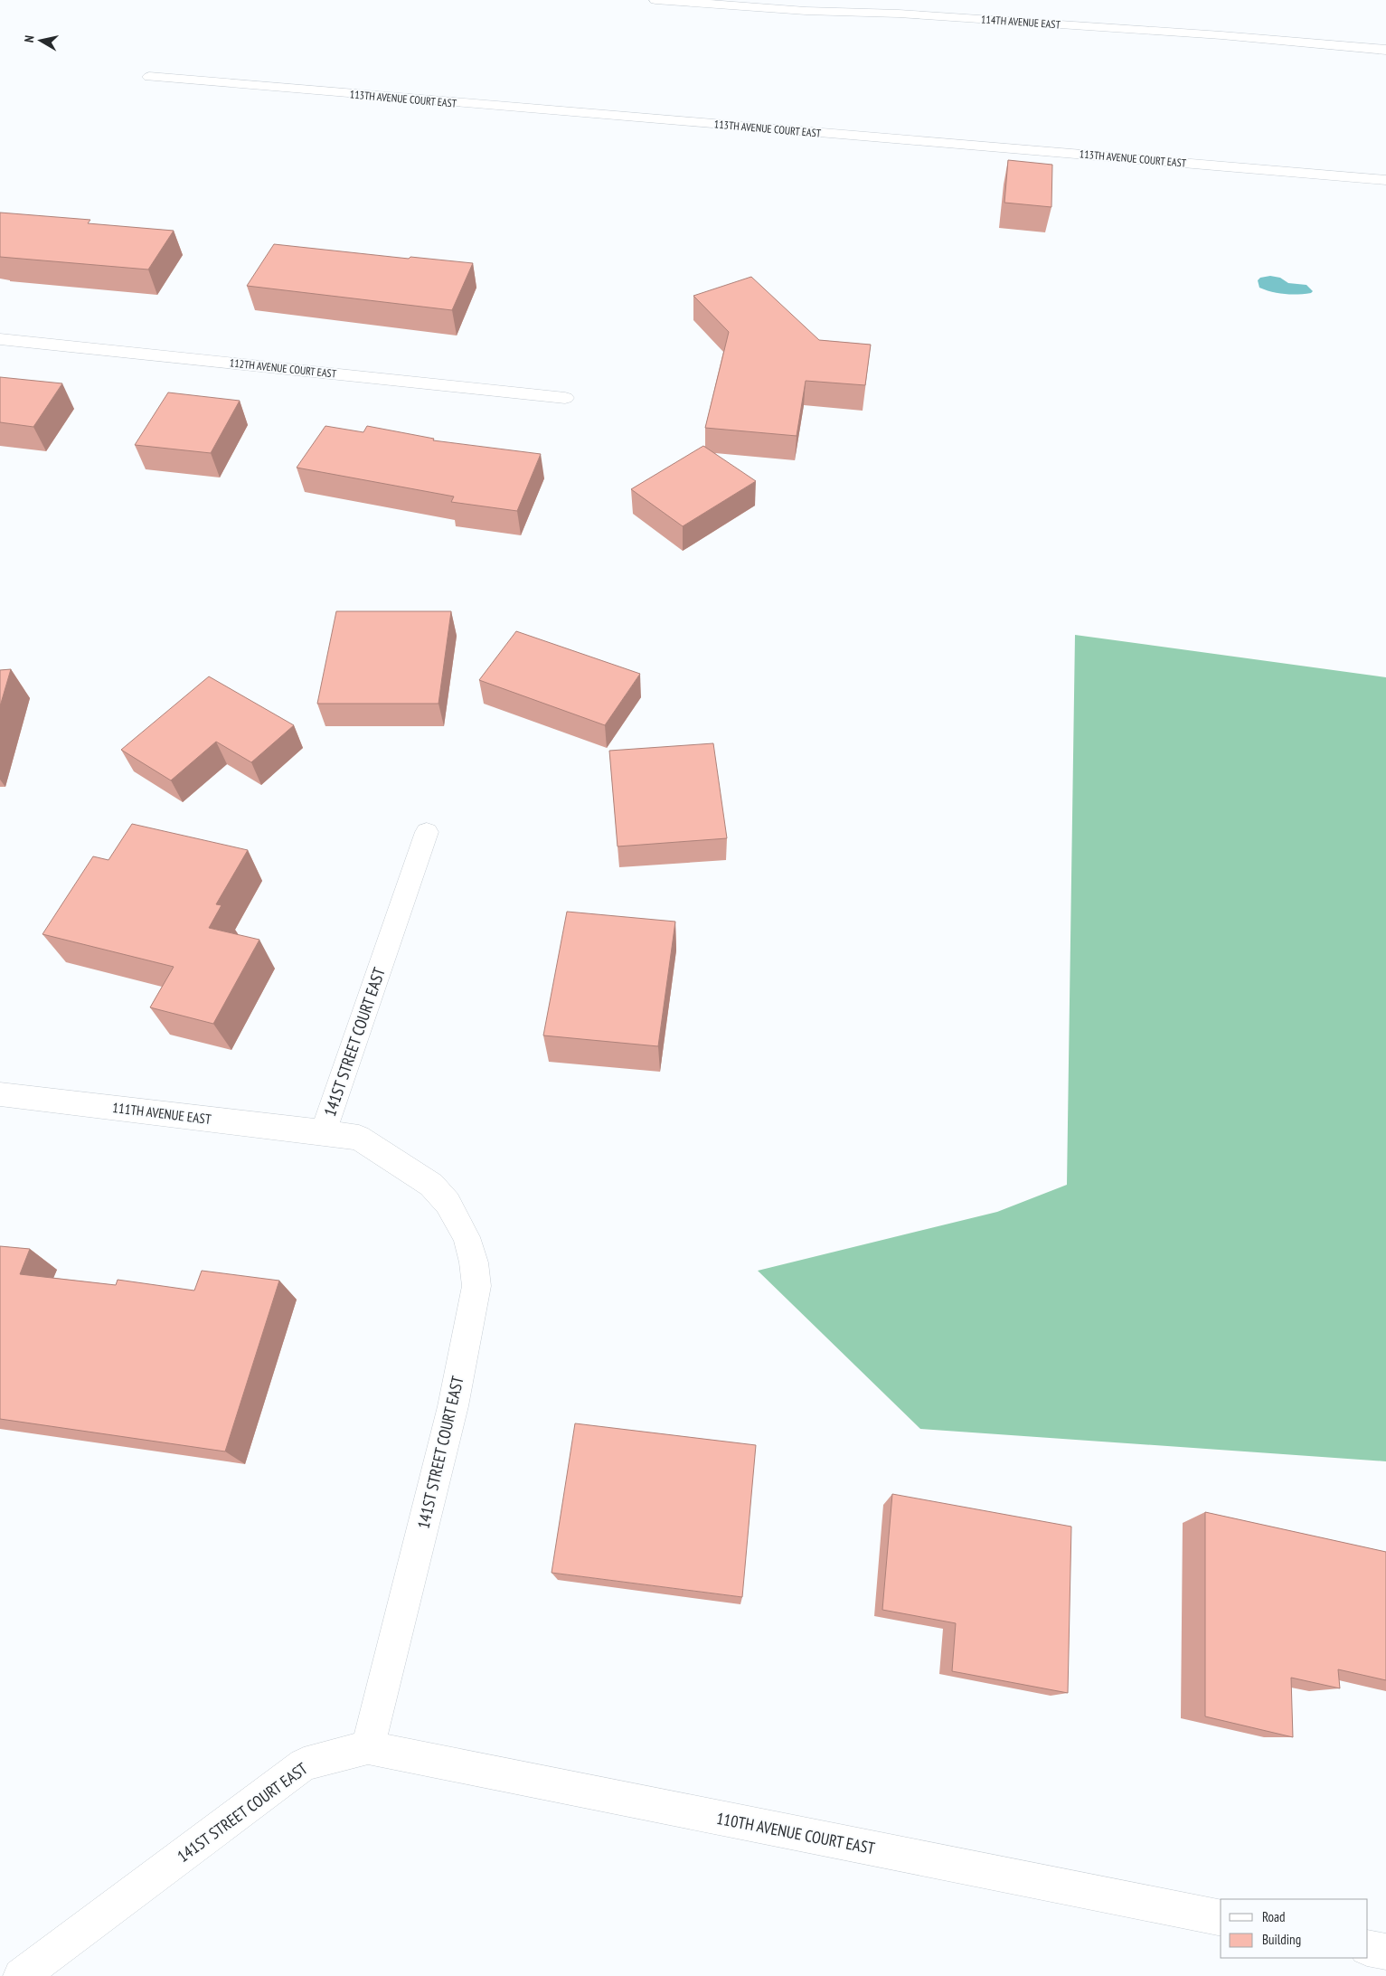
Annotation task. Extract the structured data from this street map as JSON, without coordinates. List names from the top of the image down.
{
  "streets": {
    "street": [
      "114TH AVENUE EAST",
      "113TH AVENUE COURT EAST",
      "112TH AVENUE COURT EAST",
      "141ST STREET COURT EAST",
      "111TH AVENUE EAST",
      "110TH AVENUE COURT EAST"
    ]
  },
  "crossings": [
    ["141ST STREET COURT EAST", "111TH AVENUE EAST"],
    ["141ST STREET COURT EAST", "110TH AVENUE COURT EAST"]
  ],
  "legend": ["Road", "Building"],
  "north": "left"
}
